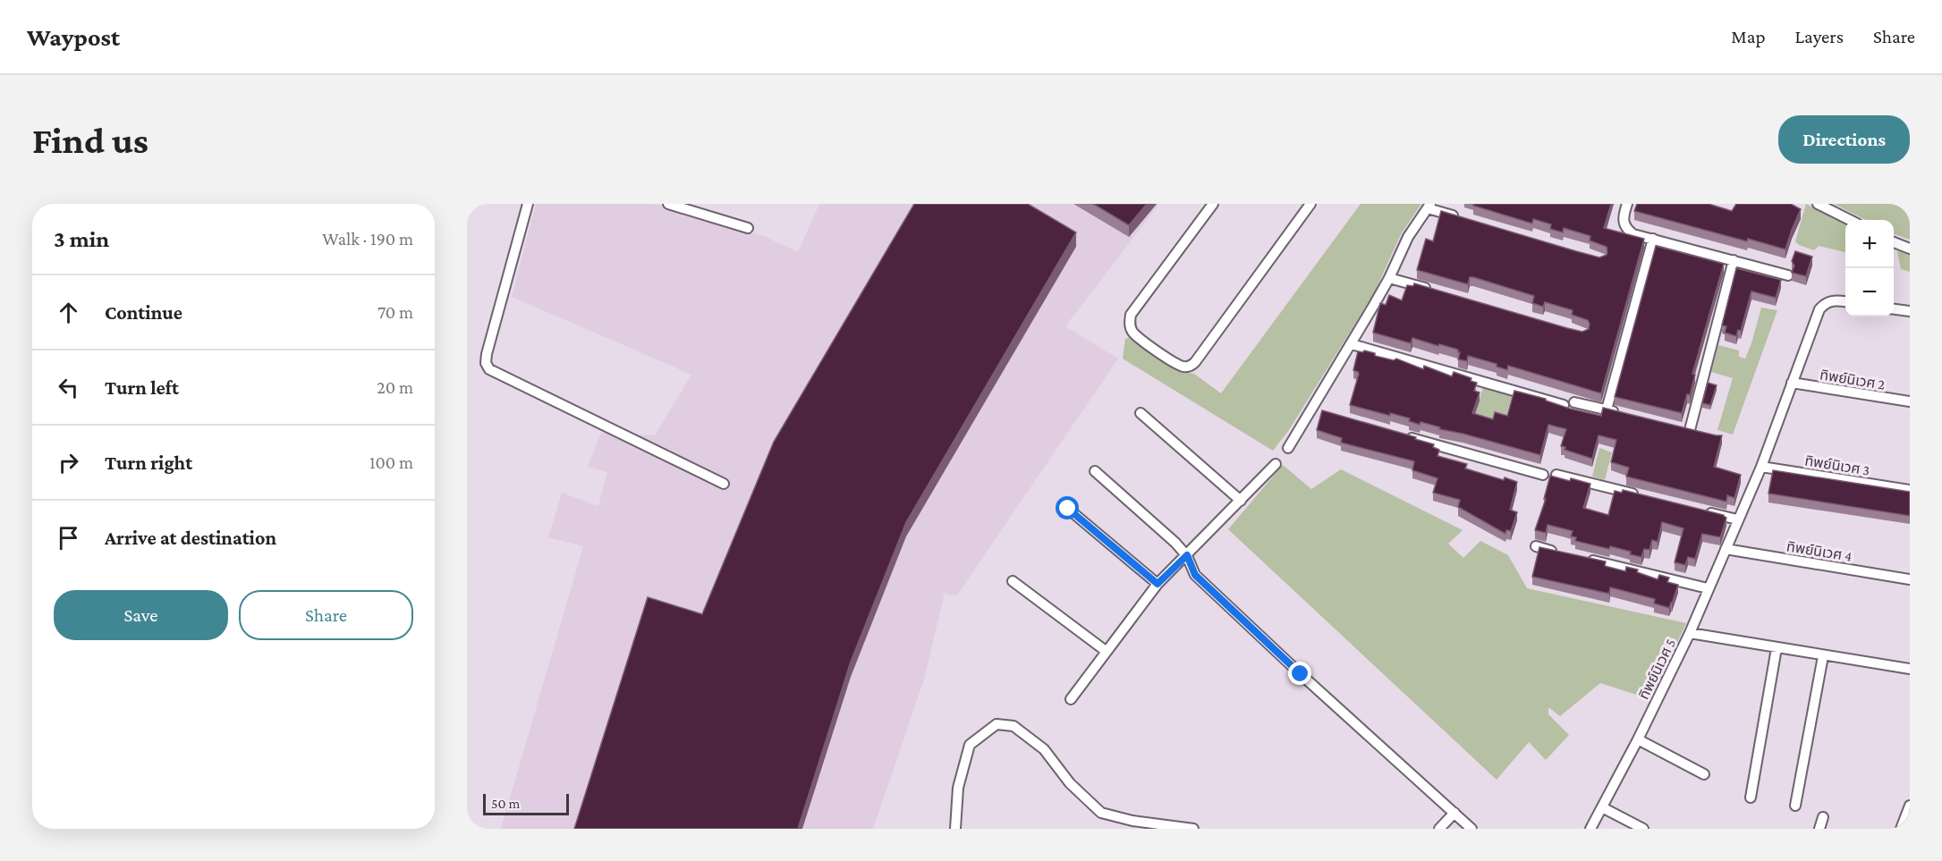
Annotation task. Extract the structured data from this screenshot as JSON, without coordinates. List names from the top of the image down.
{
  "streets": {
    "street": [
      "ทิพย์นิเวศ 2",
      "ทิพย์นิเวศ 3",
      "ทิพย์นิเวศ 4",
      "ทิพย์นิเวศ 5"
    ]
  },
  "scale_bar": "50 m",
  "page": {
    "header": "Waypost",
    "nav": ["Map", "Layers", "Share"],
    "buttons": [
      "Directions",
      ["Save", "Share"]
    ],
    "title": "Find us",
    "heading": ["3 min", "Walk · 190 m"],
    "map_buttons": ["+", "−"],
    "list": [
      ["Continue", "70 m"],
      ["Turn left", "20 m"],
      ["Turn right", "100 m"],
      "Arrive at destination"
    ],
    "scale": "50 m"
  }
}
